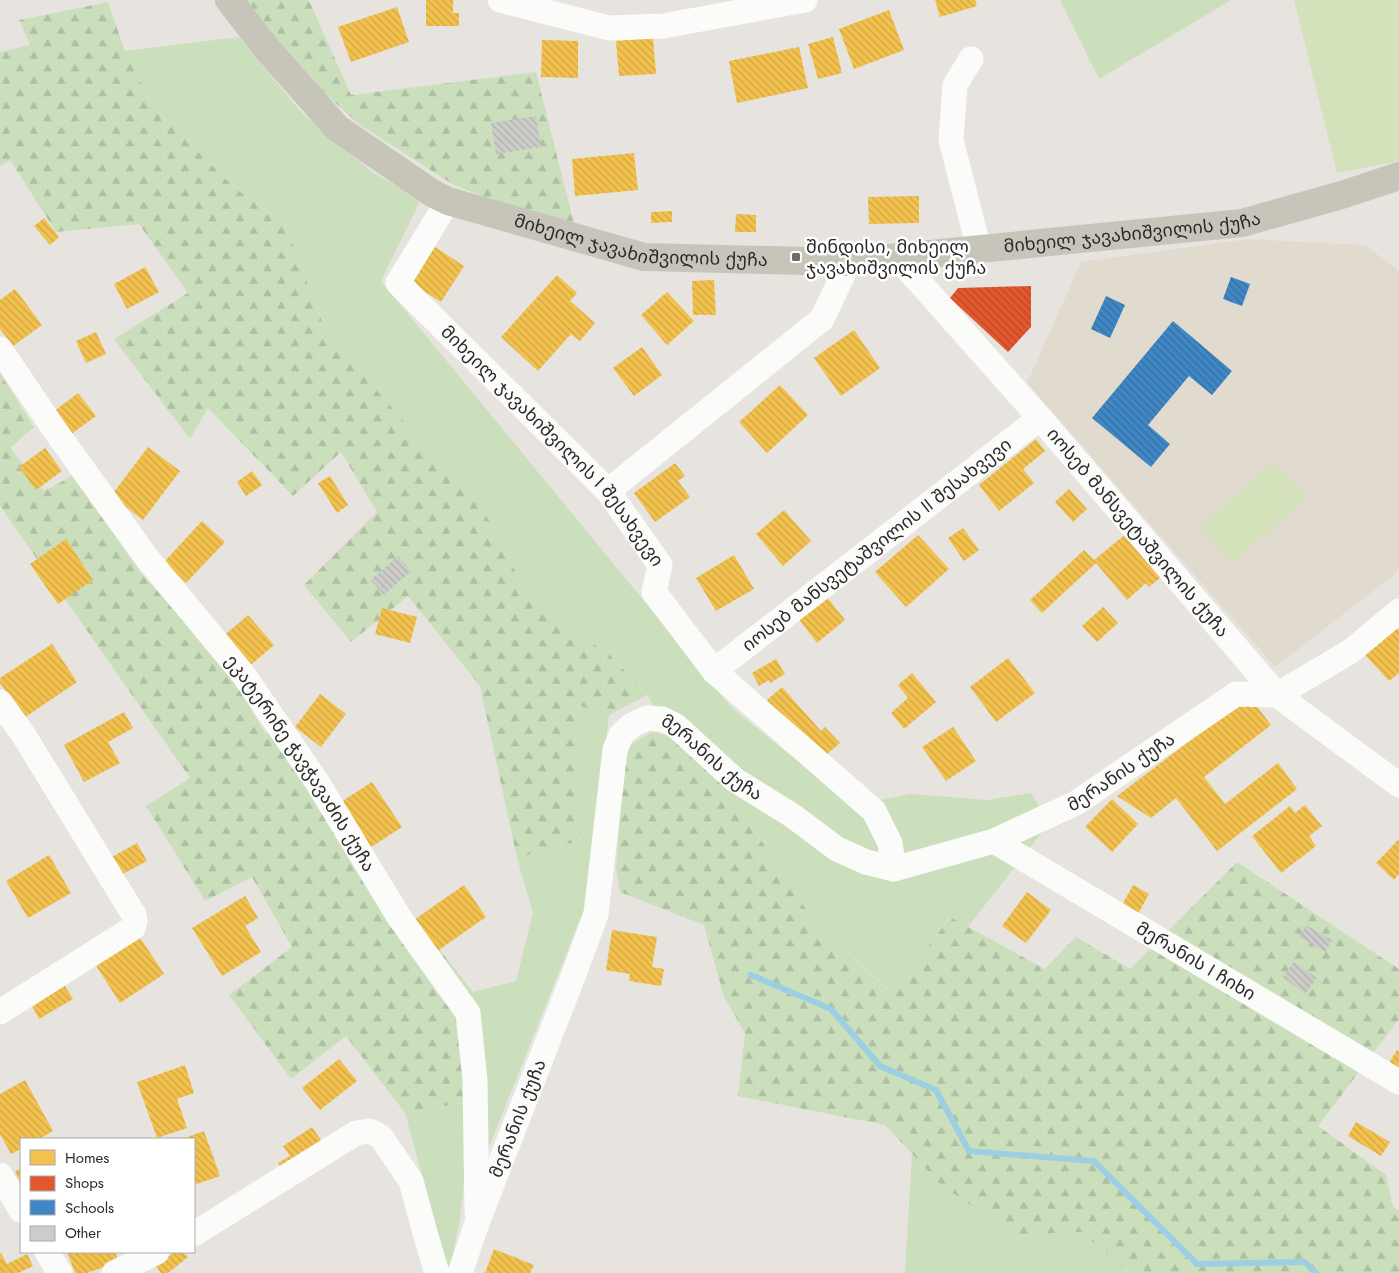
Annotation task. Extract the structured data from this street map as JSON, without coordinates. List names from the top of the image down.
{
  "streets": {
    "main road": ["მიხეილ ჯავახიშვილის ქუჩა"],
    "street": [
      "მიხეილ ჯავახიშვილის I შესახვევი",
      "იოსებ მანსვეტაშვილის ქუჩა",
      "იოსებ მანსვეტაშვილის II შესახვევი",
      "მერანის ქუჩა",
      "ეკატერინე ჭავჭავაძის ქუჩა",
      "მერანის I ჩიხი"
    ]
  },
  "crossings": [
    ["მიხეილ ჯავახიშვილის ქუჩა", "მიხეილ ჯავახიშვილის I შესახვევი"],
    ["მიხეილ ჯავახიშვილის ქუჩა", "იოსებ მანსვეტაშვილის ქუჩა"],
    ["მიხეილ ჯავახიშვილის I შესახვევი", "იოსებ მანსვეტაშვილის II შესახვევი"],
    ["მიხეილ ჯავახიშვილის I შესახვევი", "მერანის ქუჩა"],
    ["იოსებ მანსვეტაშვილის ქუჩა", "იოსებ მანსვეტაშვილის II შესახვევი"],
    ["იოსებ მანსვეტაშვილის ქუჩა", "მერანის ქუჩა"],
    ["მერანის ქუჩა", "ეკატერინე ჭავჭავაძის ქუჩა"],
    ["მერანის ქუჩა", "მერანის I ჩიხი"]
  ],
  "places": {
    "transit": ["შინდისი, მიხეილ ჯავახიშვილის ქუჩა"]
  },
  "legend": [
    "Homes",
    "Shops",
    "Schools",
    "Other"
  ]
}
